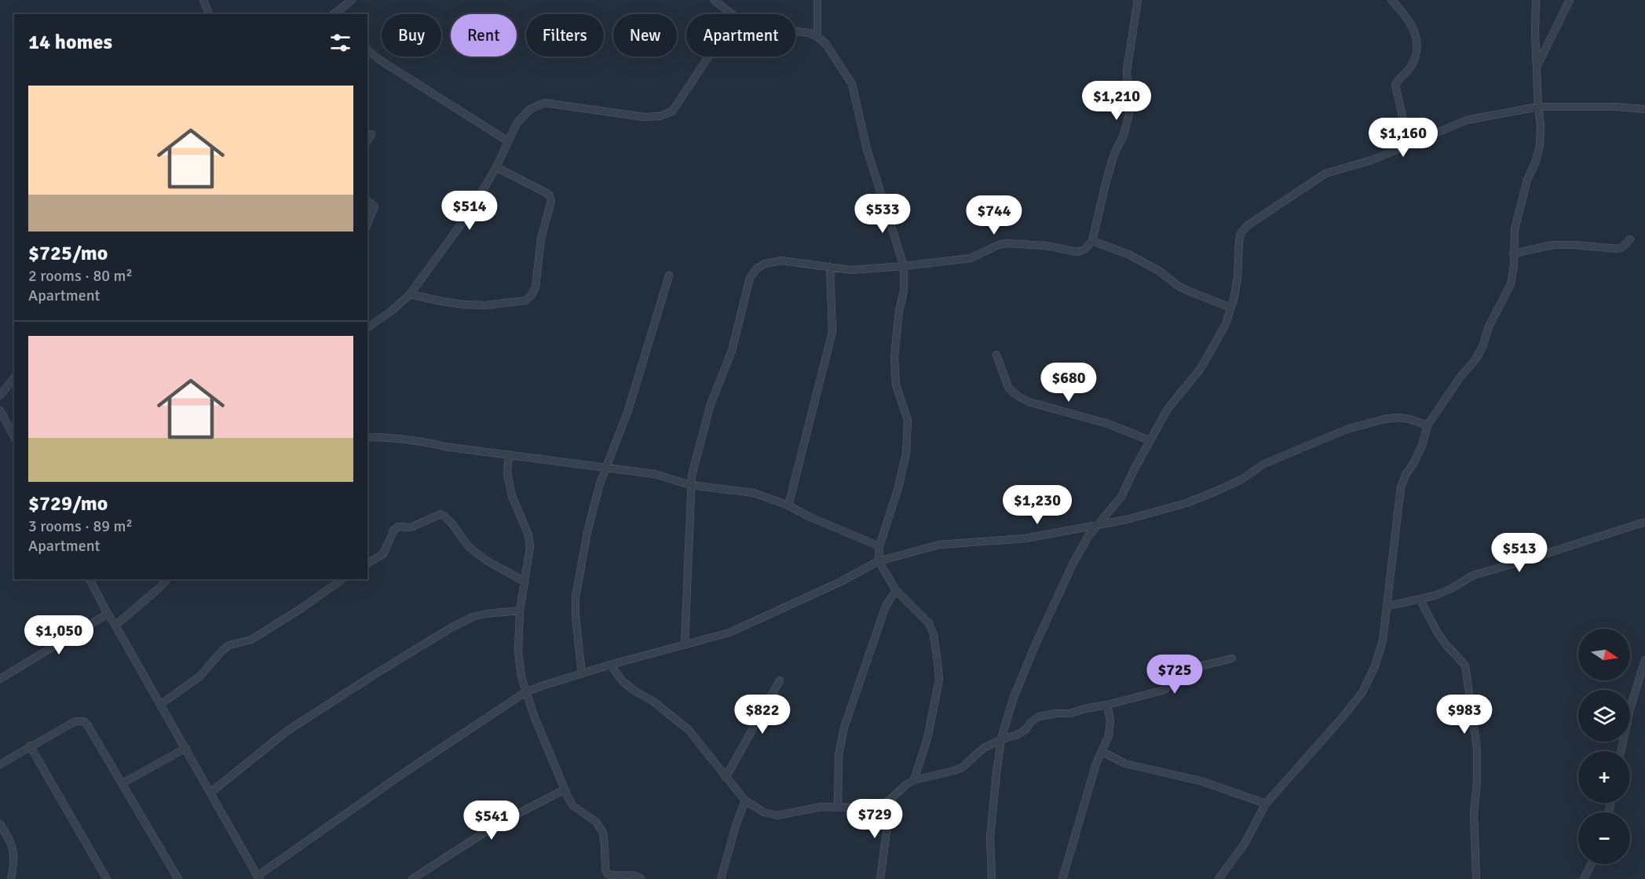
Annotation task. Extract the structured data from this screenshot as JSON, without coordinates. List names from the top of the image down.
{
  "north": "right",
  "page": {
    "chip": [
      "Buy",
      "Rent",
      "Filters",
      "New",
      "Apartment"
    ],
    "heading": "14 homes",
    "list": [
      {
        "name": "$725/mo",
        "note": "2 rooms · 80 m² · Apartment"
      },
      {
        "name": "$729/mo",
        "note": "3 rooms · 89 m² · Apartment"
      }
    ],
    "price": [
      "$1,210",
      "$1,160",
      "$514",
      "$533",
      "$744",
      "$680",
      "$1,230",
      "$513",
      "$1,050",
      "$725",
      "$822",
      "$983",
      "$729",
      "$541"
    ],
    "map_buttons": ["+", "−"]
  }
}
